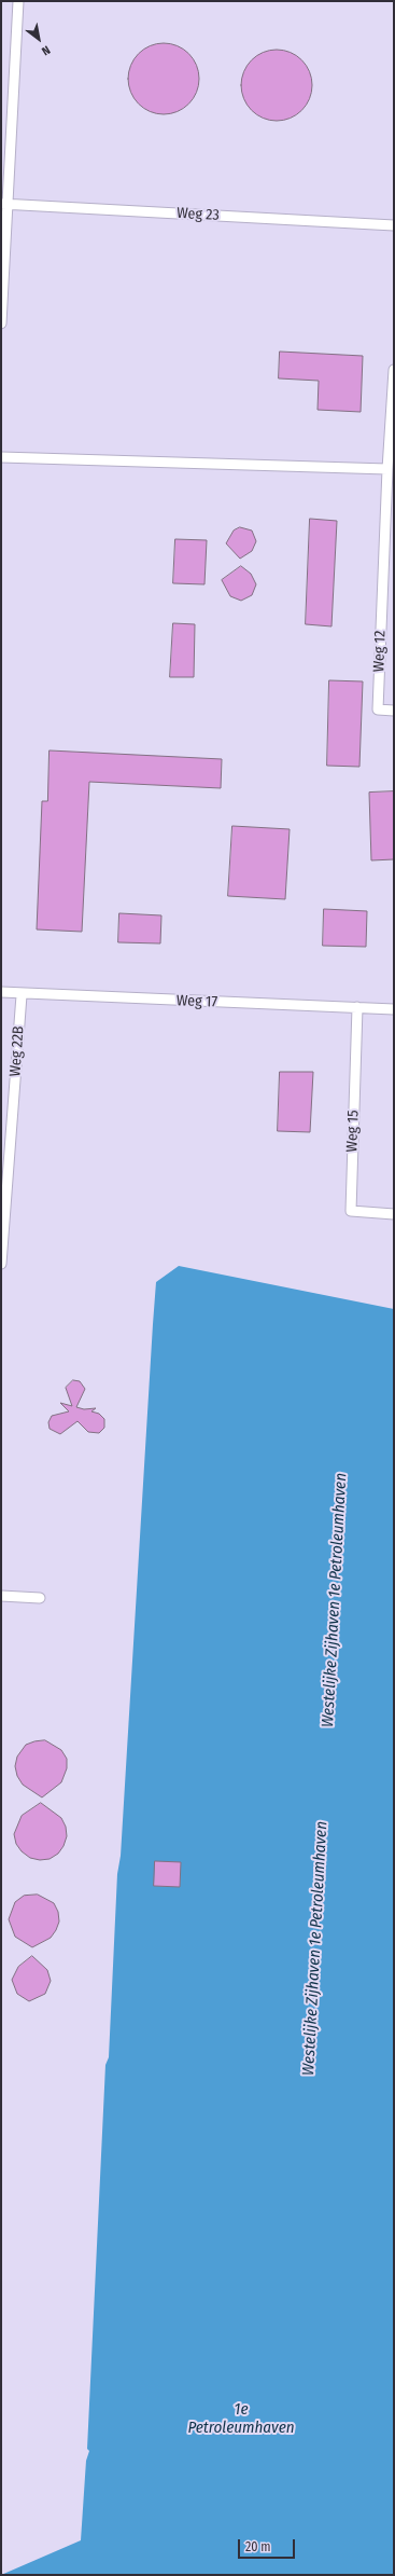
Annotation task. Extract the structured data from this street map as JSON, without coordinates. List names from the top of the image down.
{
  "streets": {
    "lane": [
      "Weg 23",
      "Weg 12",
      "Weg 17",
      "Weg 22B",
      "Weg 15"
    ]
  },
  "crossings": [
    ["Weg 17", "Weg 22B"],
    ["Weg 17", "Weg 15"]
  ],
  "water": ["Westelijke Zijhaven 1e Petroleumhaven", "1e Petroleumhaven"],
  "scale_bar": "20 m",
  "north": "bottom right"
}
